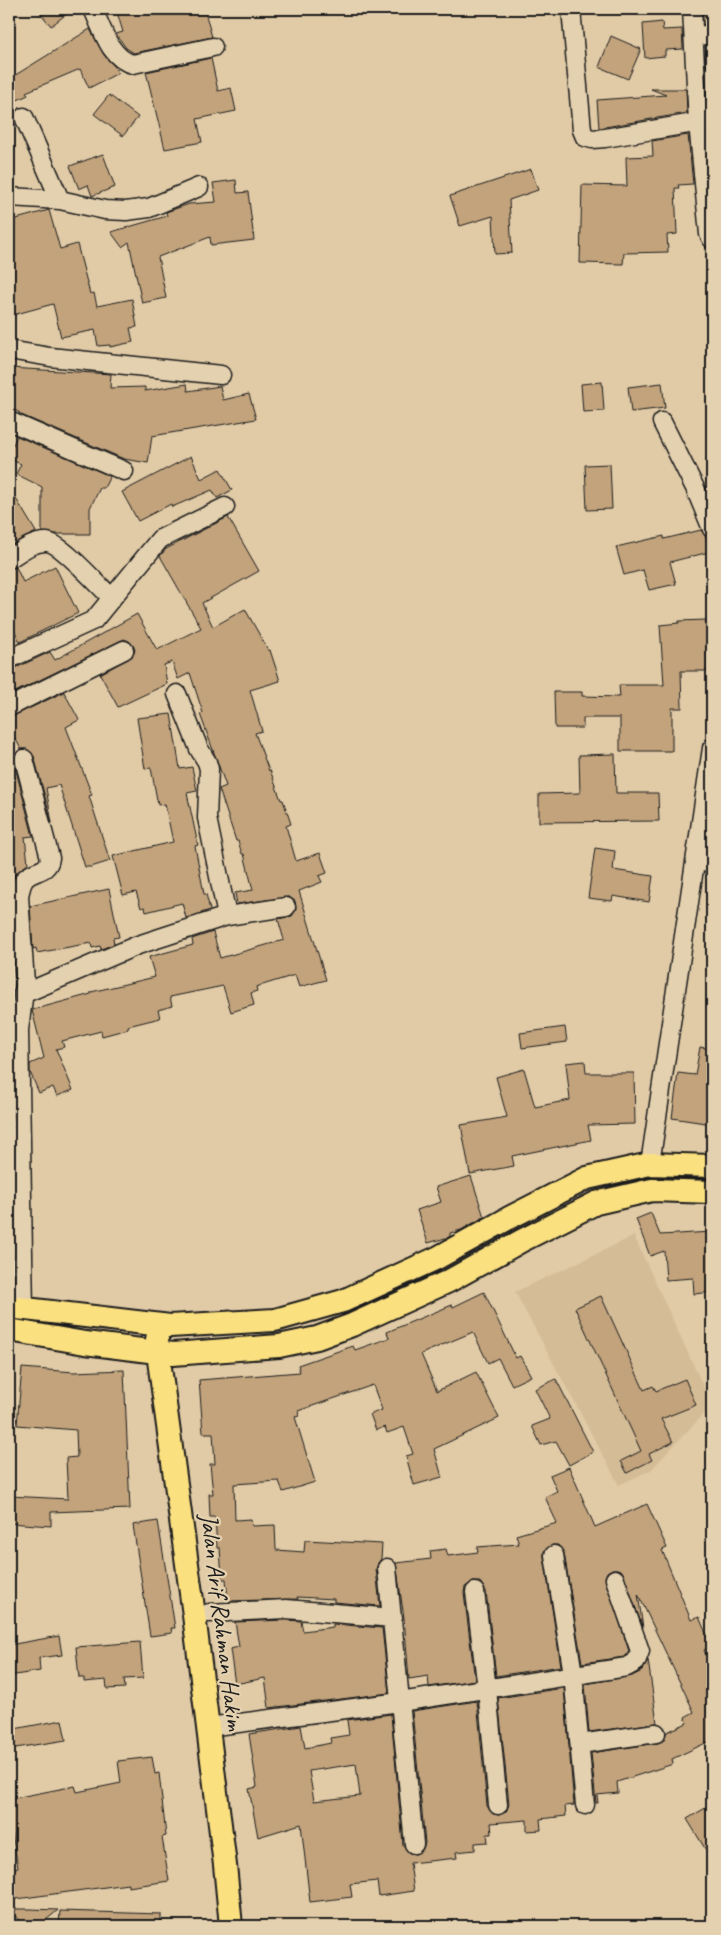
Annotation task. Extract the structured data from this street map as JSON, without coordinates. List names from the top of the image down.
{
  "streets": {
    "main road": ["Jalan Arif Rahman Hakim"]
  }
}
